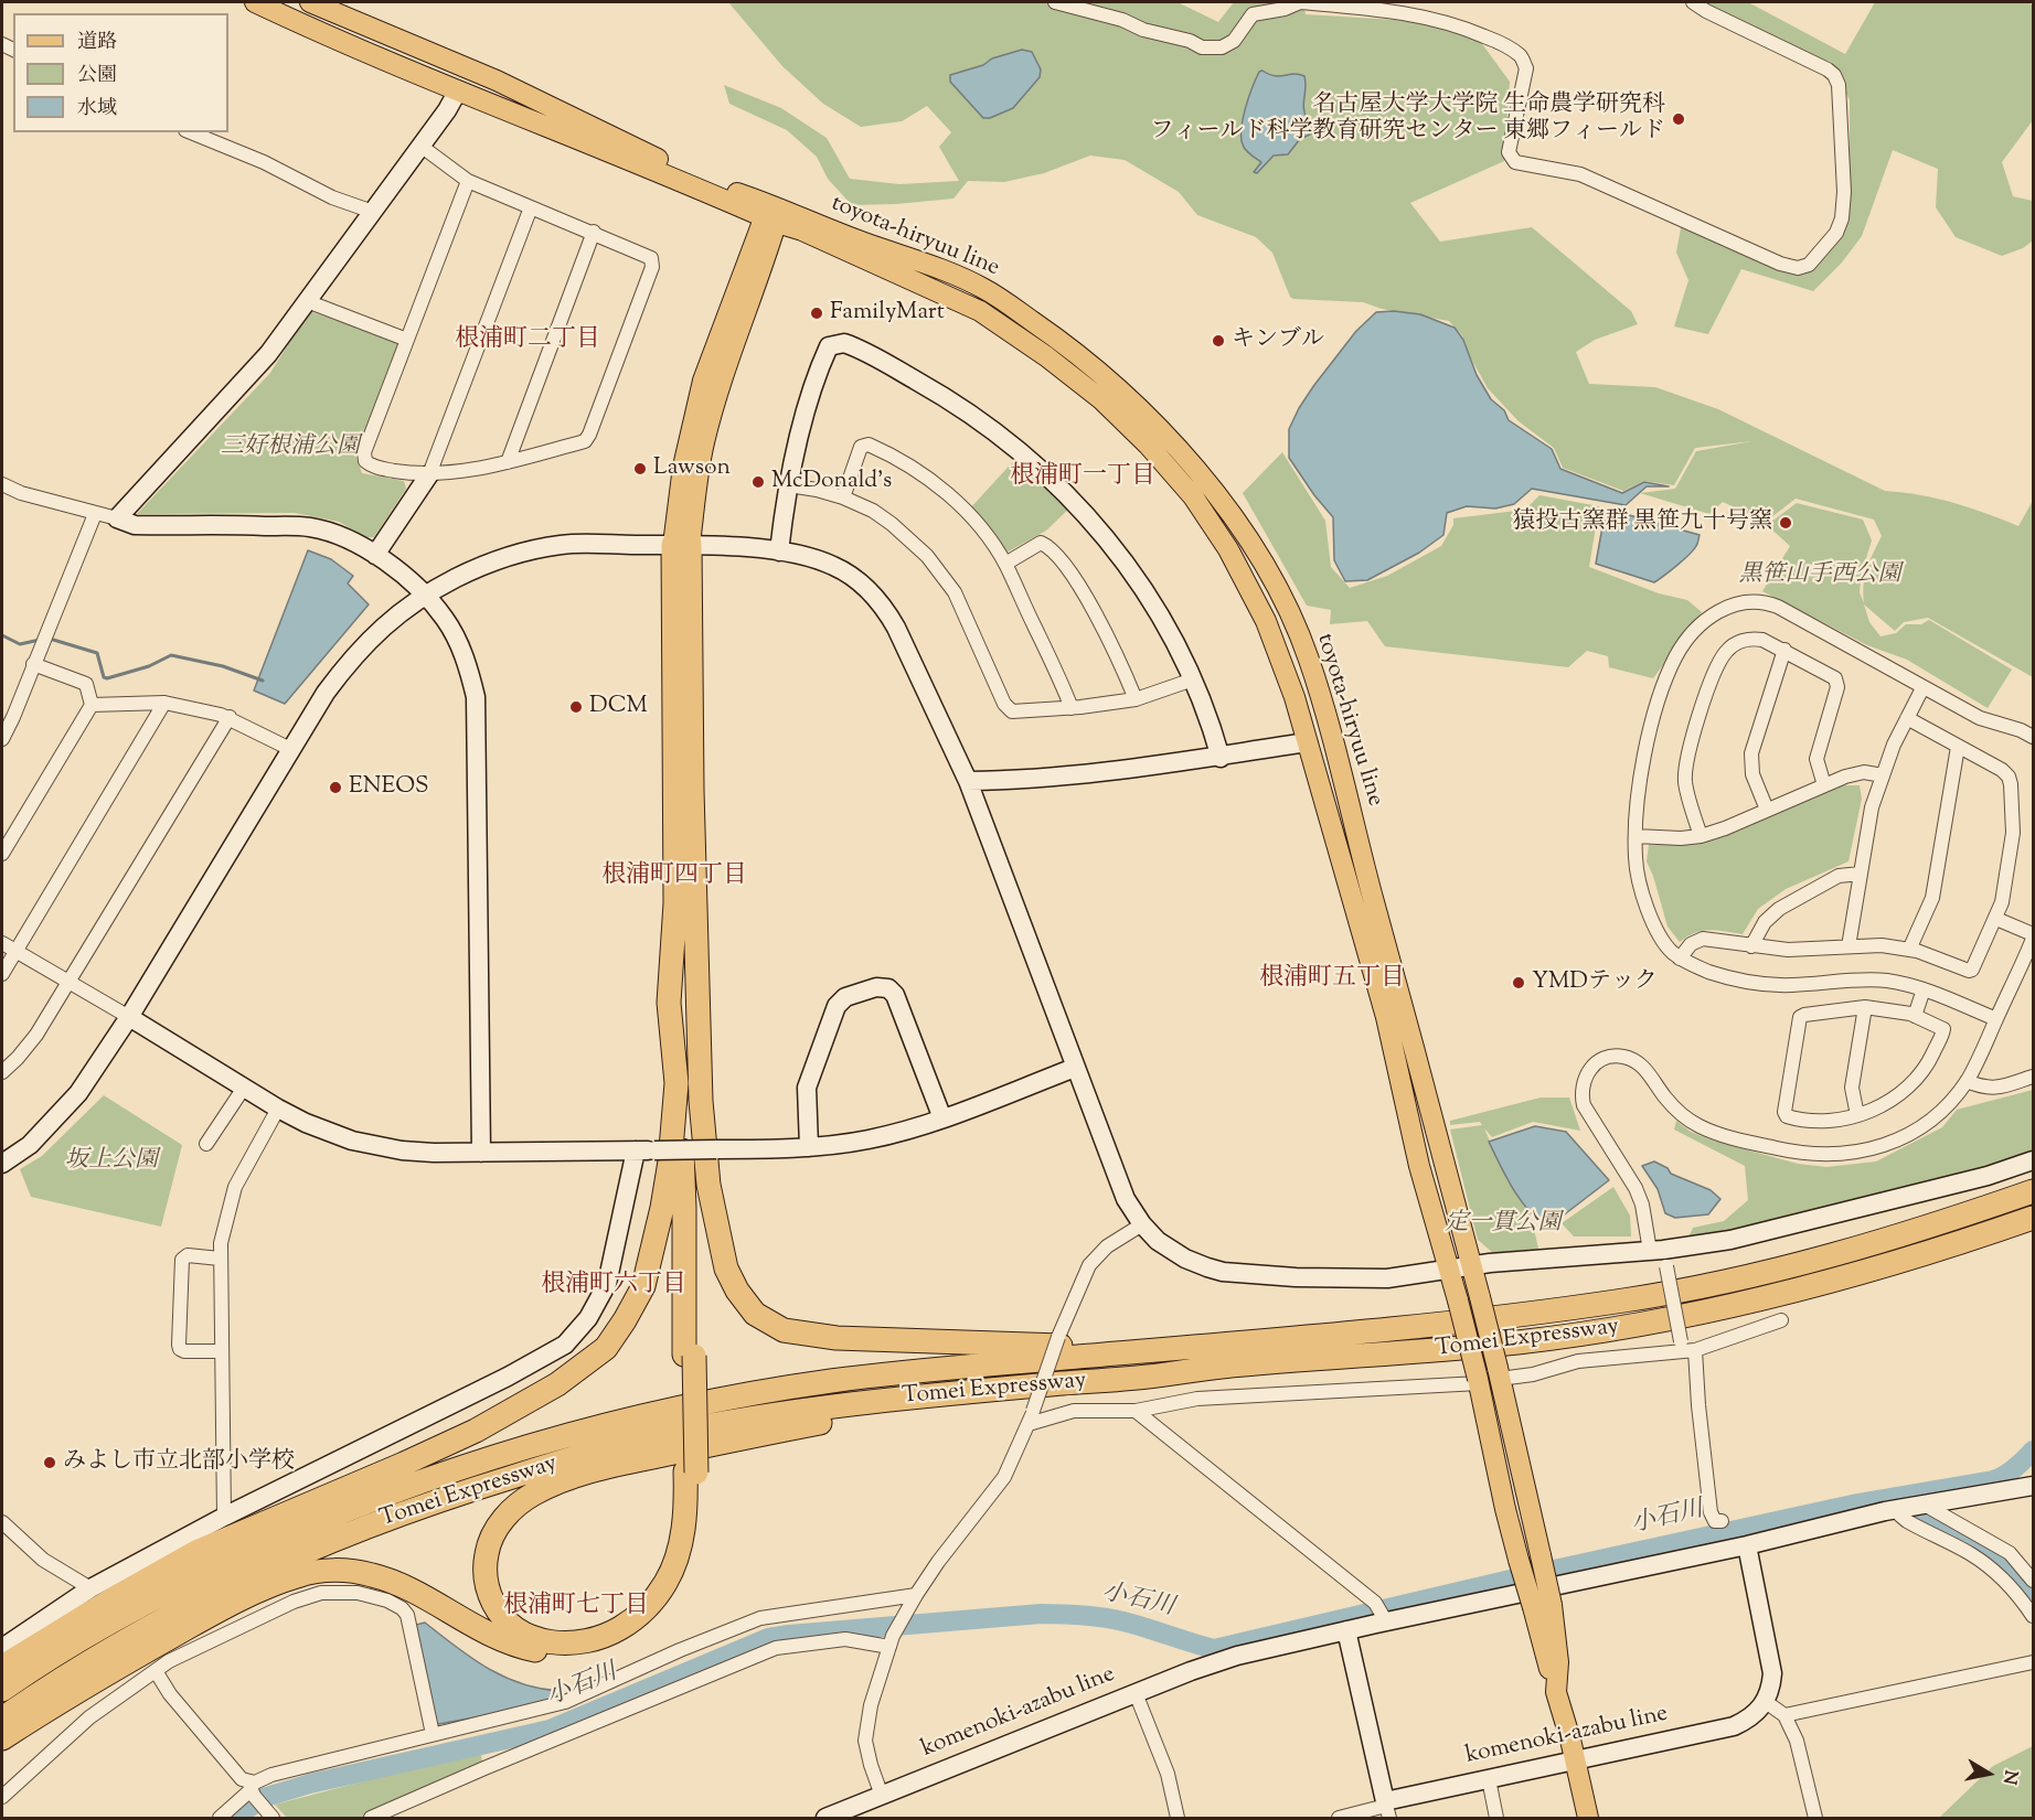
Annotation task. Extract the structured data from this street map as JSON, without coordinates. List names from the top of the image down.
{
  "streets": {
    "highway": ["Tomei Expressway"],
    "main road": ["toyota-hiryuu line"],
    "street": ["komenoki-azabu line"]
  },
  "districts": [
    "根浦町二丁目",
    "根浦町一丁目",
    "根浦町四丁目",
    "根浦町五丁目",
    "根浦町六丁目",
    "根浦町七丁目"
  ],
  "water": ["小石川"],
  "parks": [
    "三好根浦公園",
    "黒笹山手西公園",
    "坂上公園",
    "定一貫公園"
  ],
  "places": [
    "名古屋大学大学院 生命農学研究科 フィールド科学教育研究センター 東郷フィールド",
    "FamilyMart",
    "キンブル",
    "Lawson",
    "McDonald's",
    "猿投古窯群 黒笹九十号窯",
    "DCM",
    "ENEOS",
    "YMDテック",
    "みよし市立北部小学校"
  ],
  "legend": ["道路", "公園", "水域"],
  "north": "right"
}
